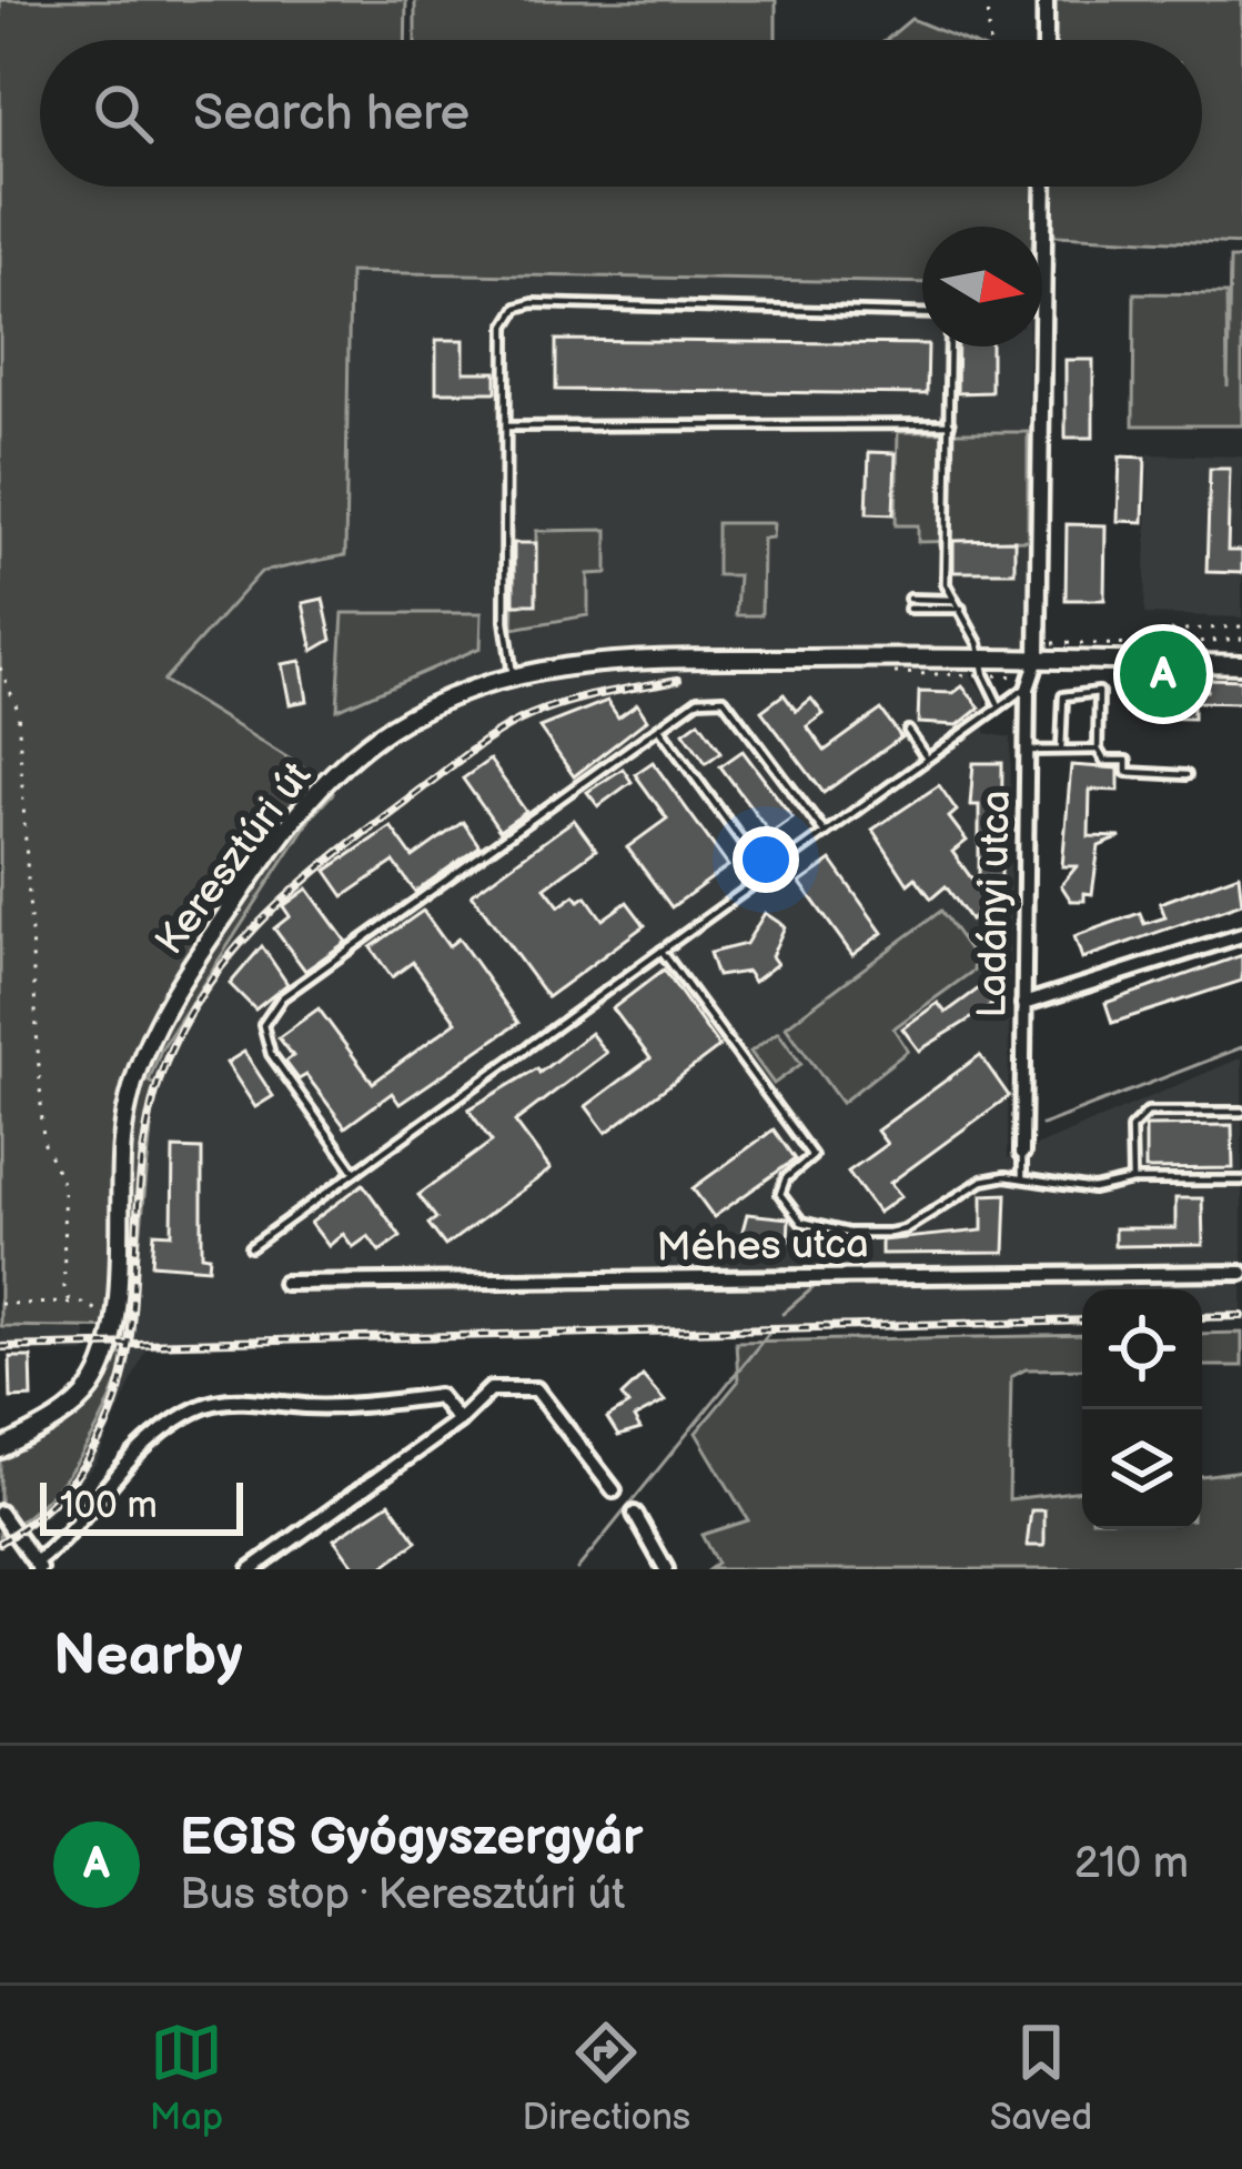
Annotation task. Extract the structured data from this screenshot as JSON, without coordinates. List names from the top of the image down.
{
  "streets": {
    "main road": ["Keresztúri út"],
    "street": ["Ladányi utca", "Méhes utca"]
  },
  "crossings": [
    ["Keresztúri út", "Ladányi utca"]
  ],
  "scale_bar": "100 m",
  "north": "right",
  "page": {
    "search": "Search here",
    "pins": "A",
    "scale": "100 m",
    "heading": "Nearby",
    "list": [
      {
        "mark": "A",
        "name": "EGIS Gyógyszergyár",
        "note": "Bus stop · Keresztúri út",
        "value": "210 m"
      }
    ],
    "nav": ["Map", "Directions", "Saved"]
  }
}
